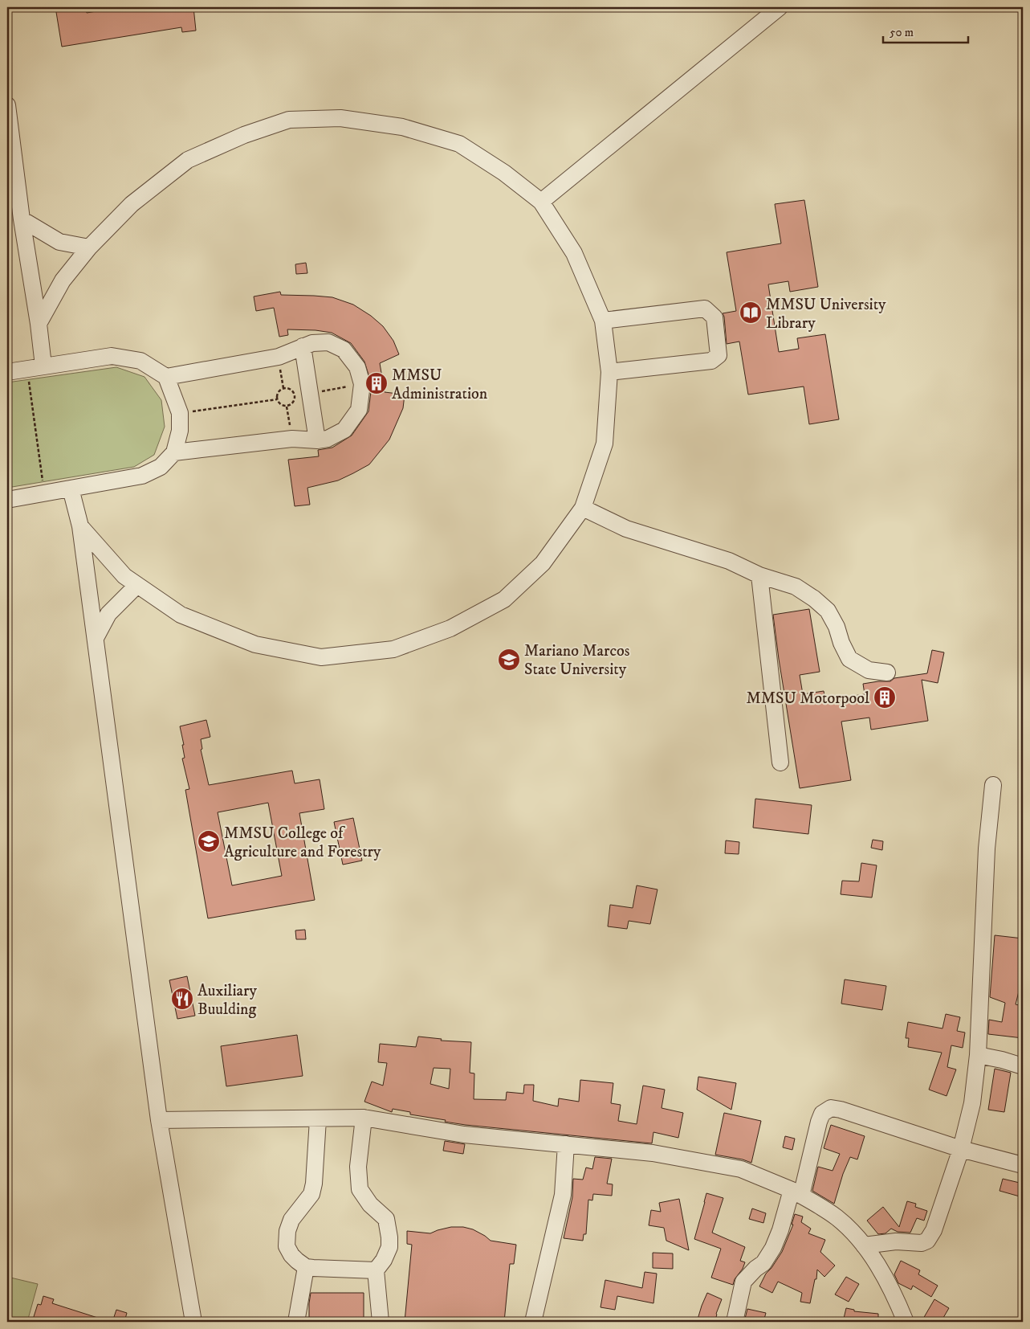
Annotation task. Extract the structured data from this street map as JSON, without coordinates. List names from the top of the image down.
{
  "places": {
    "library": ["MMSU University Library"],
    "building": ["MMSU Administration", "MMSU Motorpool"],
    "school or university": ["Mariano Marcos State University", "MMSU College of Agriculture and Forestry"],
    "restaurant": ["Auxiliary Buulding"]
  },
  "scale_bar": "50 m"
}
